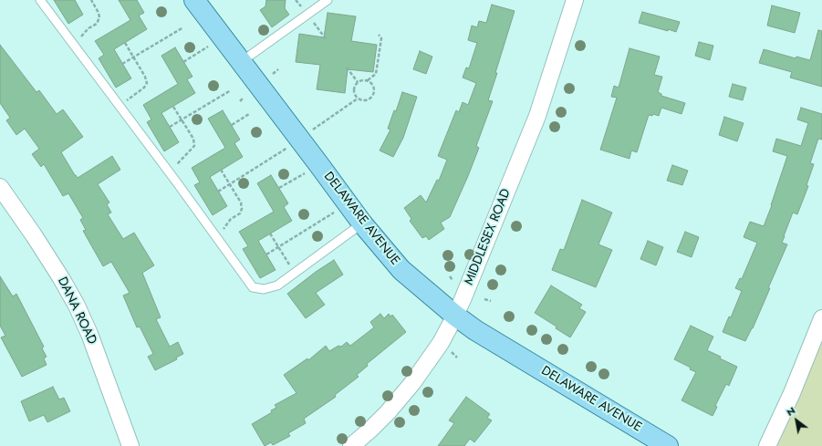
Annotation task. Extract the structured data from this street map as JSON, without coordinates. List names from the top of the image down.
{
  "streets": {
    "main road": ["DELAWARE AVENUE"],
    "street": ["MIDDLESEX ROAD", "DANA ROAD"]
  },
  "crossings": [
    ["DELAWARE AVENUE", "MIDDLESEX ROAD"]
  ],
  "north": "top left"
}
